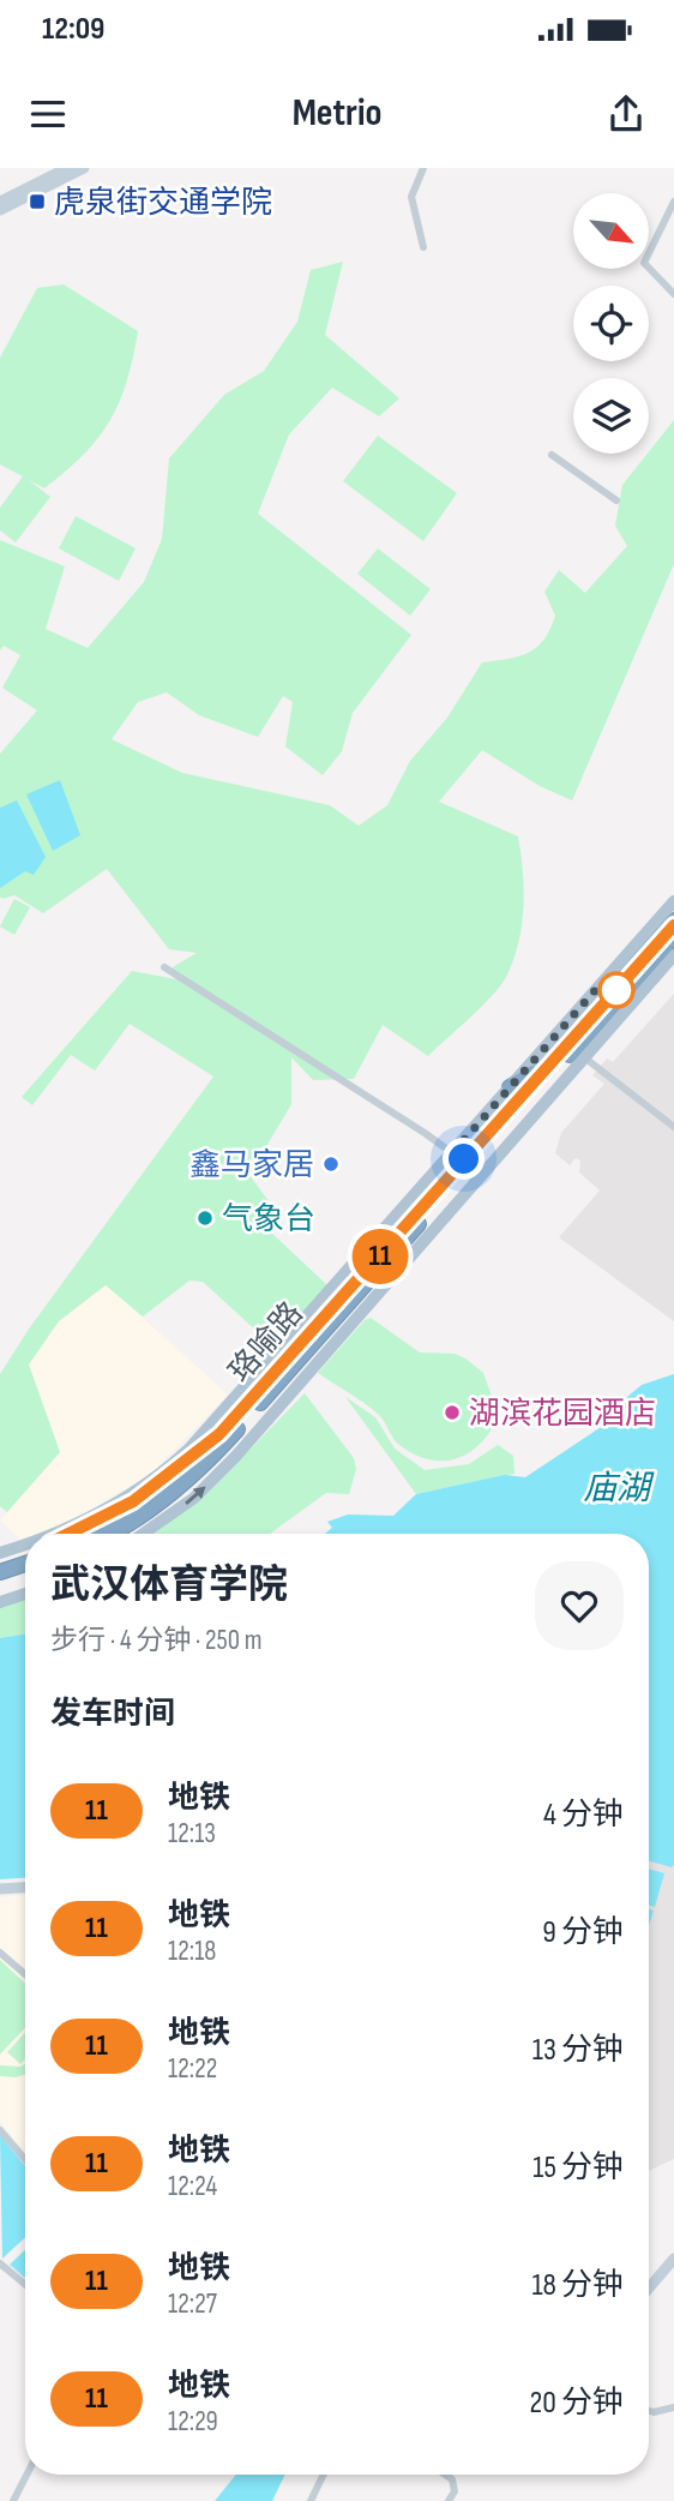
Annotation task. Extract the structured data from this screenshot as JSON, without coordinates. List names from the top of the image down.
{
  "streets": {
    "highway": ["珞喻路"]
  },
  "water": ["庙湖"],
  "places": {
    "transit": ["虎泉街交通学院"],
    "other": ["鑫马家居", "气象台", "湖滨花园酒店"]
  },
  "lines": ["metro line 11"],
  "north": "bottom right",
  "page": {
    "status": "12:09",
    "header": "Metrio",
    "on_map": "11",
    "heading": [
      ["武汉体育学院", "步行 · 4 分钟 · 250 m"],
      "发车时间"
    ],
    "list": [
      {
        "mark": "11",
        "name": "地铁",
        "note": "12:13",
        "value": "4 分钟"
      },
      {
        "mark": "11",
        "name": "地铁",
        "note": "12:18",
        "value": "9 分钟"
      },
      {
        "mark": "11",
        "name": "地铁",
        "note": "12:22",
        "value": "13 分钟"
      },
      {
        "mark": "11",
        "name": "地铁",
        "note": "12:24",
        "value": "15 分钟"
      },
      {
        "mark": "11",
        "name": "地铁",
        "note": "12:27",
        "value": "18 分钟"
      },
      {
        "mark": "11",
        "name": "地铁",
        "note": "12:29",
        "value": "20 分钟"
      }
    ]
  }
}
